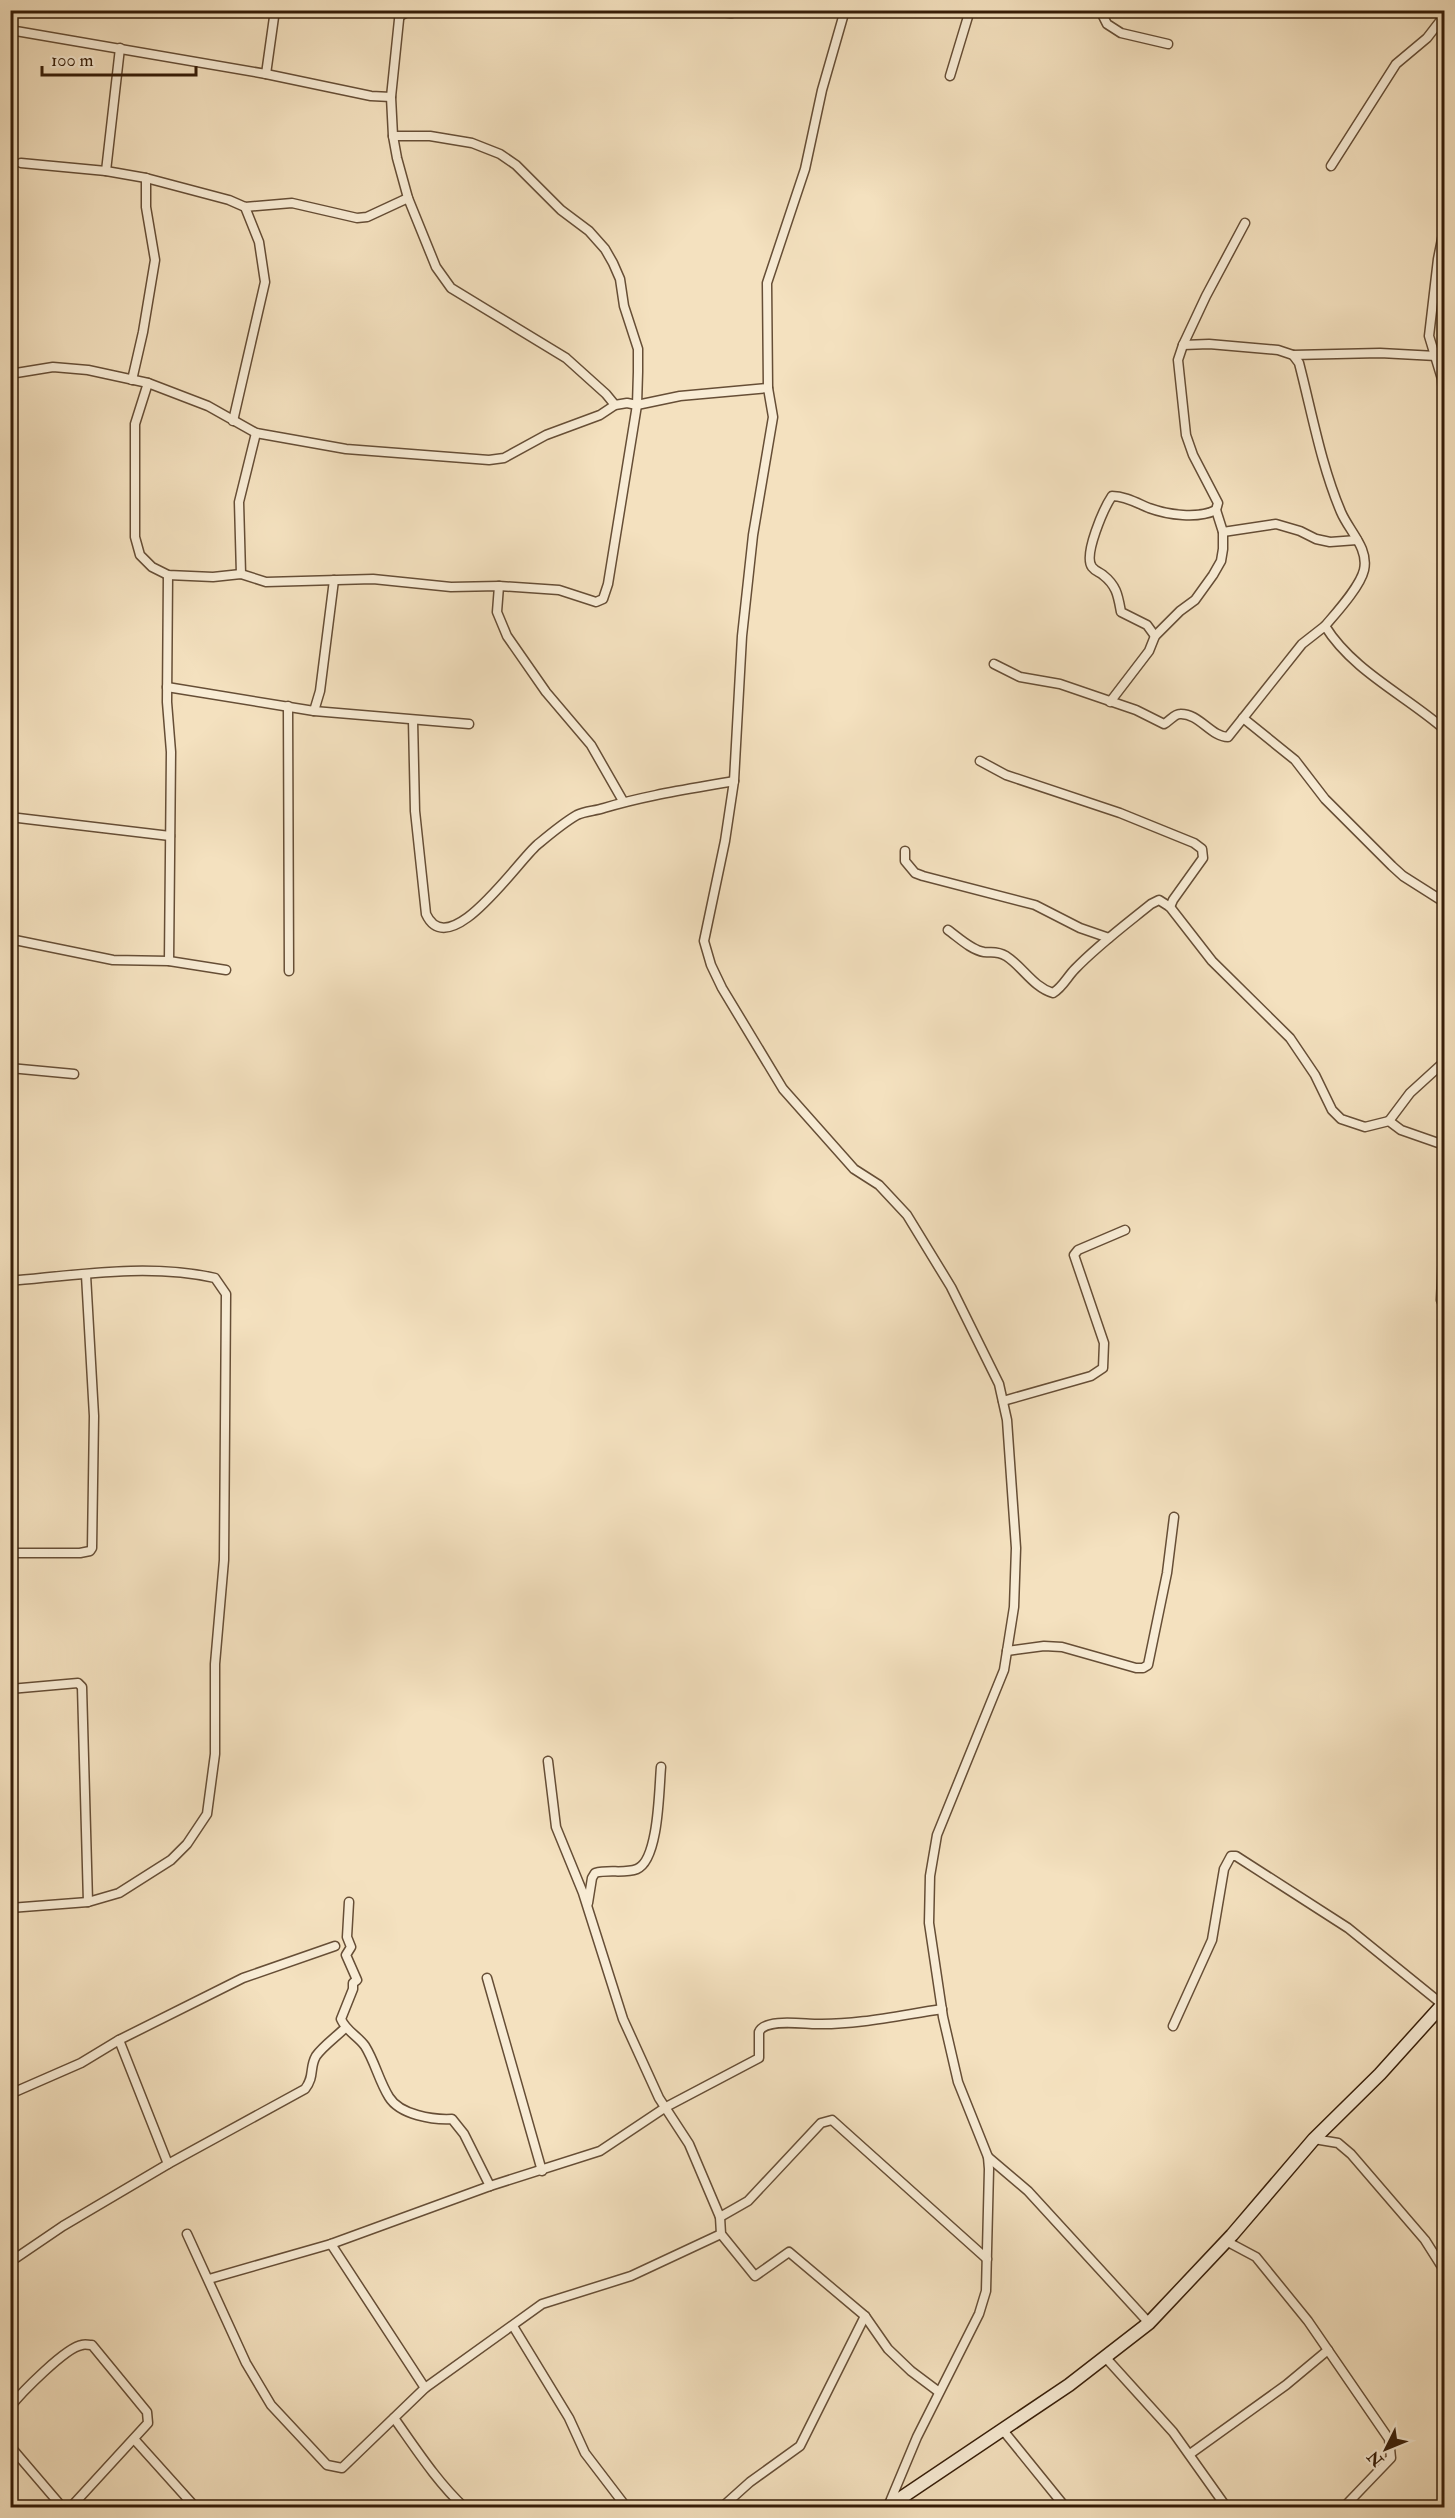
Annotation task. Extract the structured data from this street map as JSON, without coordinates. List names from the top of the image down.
{
  "scale_bar": "100 m",
  "north": "bottom left"
}
